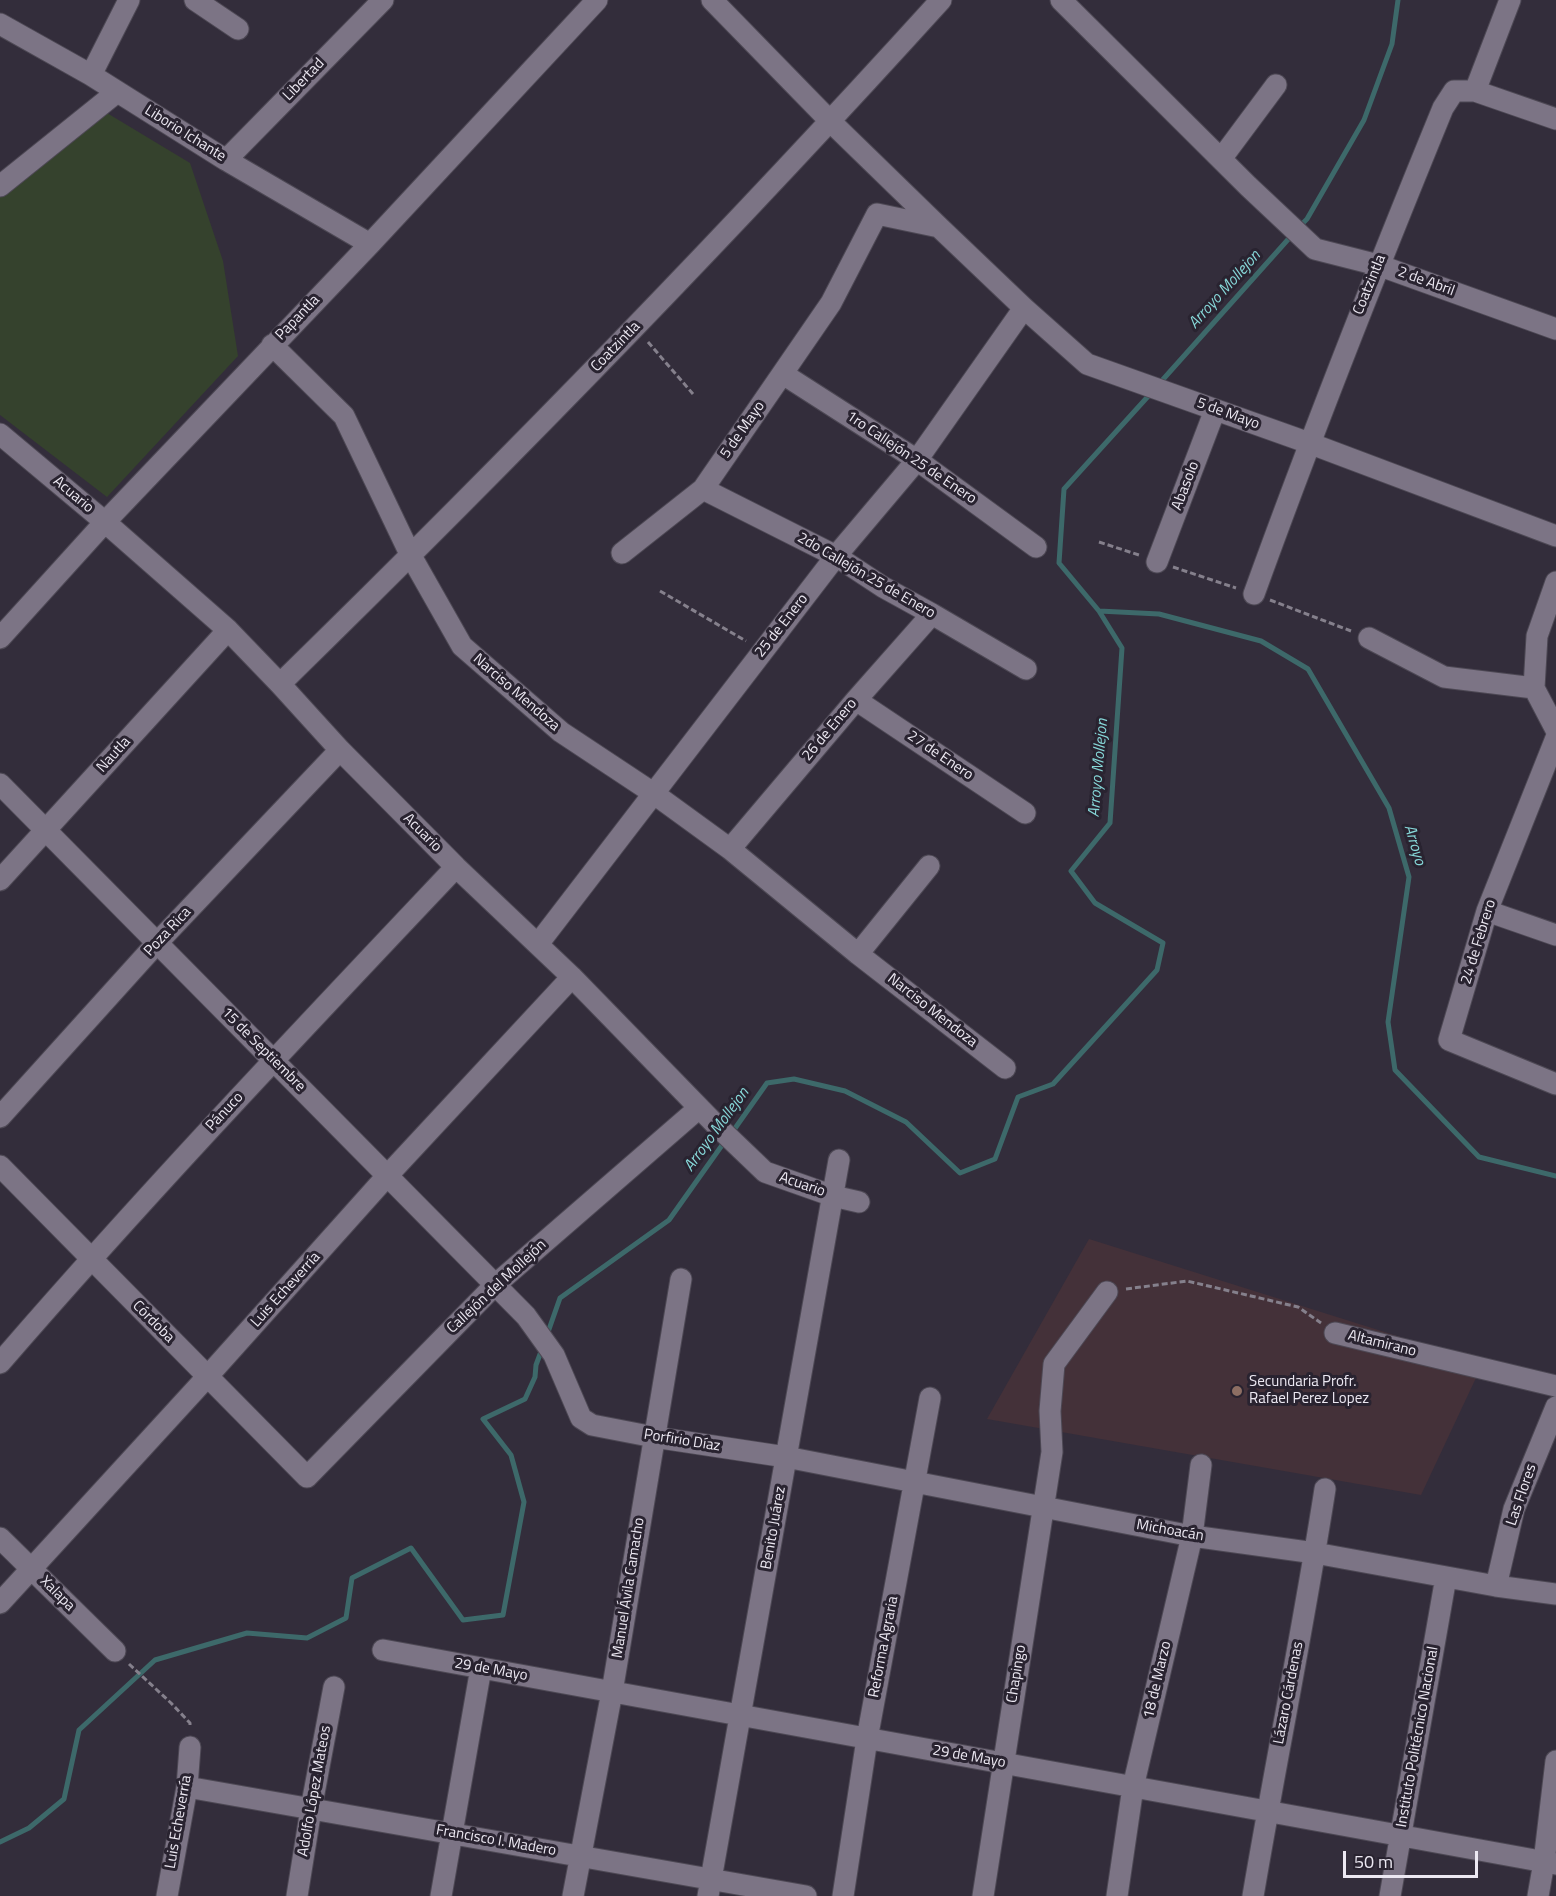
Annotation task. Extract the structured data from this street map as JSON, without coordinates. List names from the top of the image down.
{
  "streets": {
    "street": [
      "Libertad",
      "Liborio Ichante",
      "2 de Abril",
      "Coatzintla",
      "Papantla",
      "5 de Mayo",
      "1ro Callejón 25 de Enero",
      "Abasolo",
      "Acuario",
      "2do Callejón 25 de Enero",
      "25 de Enero",
      "Narciso Mendoza",
      "26 de Enero",
      "Nautla",
      "27 de Enero",
      "Poza Rica",
      "24 de Febrero",
      "15 de Septiembre",
      "Pánuco",
      "Callejón del Mollejón",
      "Luis Echeverría",
      "Córdoba",
      "Altamirano",
      "Porfirio Díaz",
      "Las Flores",
      "Benito Juárez",
      "Michoacán",
      "Manuel Ávila Camacho",
      "Xalapa",
      "Reforma Agraria",
      "29 de Mayo",
      "Chapingo",
      "18 de Marzo",
      "Lázaro Cárdenas",
      "Instituto Politécnico Nacional",
      "Adolfo López Mateos",
      "Francisco I. Madero"
    ]
  },
  "crossings": [
    ["Libertad", "Liborio Ichante"],
    ["Liborio Ichante", "Papantla"],
    ["2 de Abril", "Coatzintla"],
    ["Coatzintla", "5 de Mayo"],
    ["Coatzintla", "Acuario"],
    ["Coatzintla", "Narciso Mendoza"],
    ["Papantla", "Acuario"],
    ["Papantla", "Narciso Mendoza"],
    ["5 de Mayo", "1ro Callejón 25 de Enero"],
    ["5 de Mayo", "Abasolo"],
    ["5 de Mayo", "2do Callejón 25 de Enero"],
    ["5 de Mayo", "25 de Enero"],
    ["1ro Callejón 25 de Enero", "25 de Enero"],
    ["Acuario", "25 de Enero"],
    ["Acuario", "Nautla"],
    ["Acuario", "Poza Rica"],
    ["Acuario", "Pánuco"],
    ["Acuario", "Callejón del Mollejón"],
    ["Acuario", "Luis Echeverría"],
    ["Acuario", "Benito Juárez"],
    ["2do Callejón 25 de Enero", "25 de Enero"],
    ["2do Callejón 25 de Enero", "26 de Enero"],
    ["25 de Enero", "Narciso Mendoza"],
    ["Narciso Mendoza", "26 de Enero"],
    ["26 de Enero", "27 de Enero"],
    ["Nautla", "15 de Septiembre"],
    ["Poza Rica", "15 de Septiembre"],
    ["15 de Septiembre", "Pánuco"],
    ["15 de Septiembre", "Callejón del Mollejón"],
    ["15 de Septiembre", "Luis Echeverría"],
    ["15 de Septiembre", "Porfirio Díaz"],
    ["Pánuco", "Córdoba"],
    ["Callejón del Mollejón", "Córdoba"],
    ["Luis Echeverría", "Córdoba"],
    ["Luis Echeverría", "Xalapa"],
    ["Luis Echeverría", "Francisco I. Madero"],
    ["Altamirano", "Chapingo"],
    ["Porfirio Díaz", "Benito Juárez"],
    ["Porfirio Díaz", "Michoacán"],
    ["Porfirio Díaz", "Manuel Ávila Camacho"],
    ["Las Flores", "Michoacán"],
    ["Benito Juárez", "Michoacán"],
    ["Benito Juárez", "29 de Mayo"],
    ["Benito Juárez", "Francisco I. Madero"],
    ["Michoacán", "Reforma Agraria"],
    ["Michoacán", "Chapingo"],
    ["Michoacán", "18 de Marzo"],
    ["Michoacán", "Lázaro Cárdenas"],
    ["Michoacán", "Instituto Politécnico Nacional"],
    ["Manuel Ávila Camacho", "29 de Mayo"],
    ["Manuel Ávila Camacho", "Francisco I. Madero"],
    ["Reforma Agraria", "29 de Mayo"],
    ["29 de Mayo", "Chapingo"],
    ["29 de Mayo", "18 de Marzo"],
    ["29 de Mayo", "Lázaro Cárdenas"],
    ["29 de Mayo", "Instituto Politécnico Nacional"],
    ["Adolfo López Mateos", "Francisco I. Madero"]
  ],
  "water": ["Arroyo Mollejon", "Arroyo"],
  "places": ["Secundaria Profr. Rafael Perez Lopez"],
  "scale_bar": "50 m"
}
